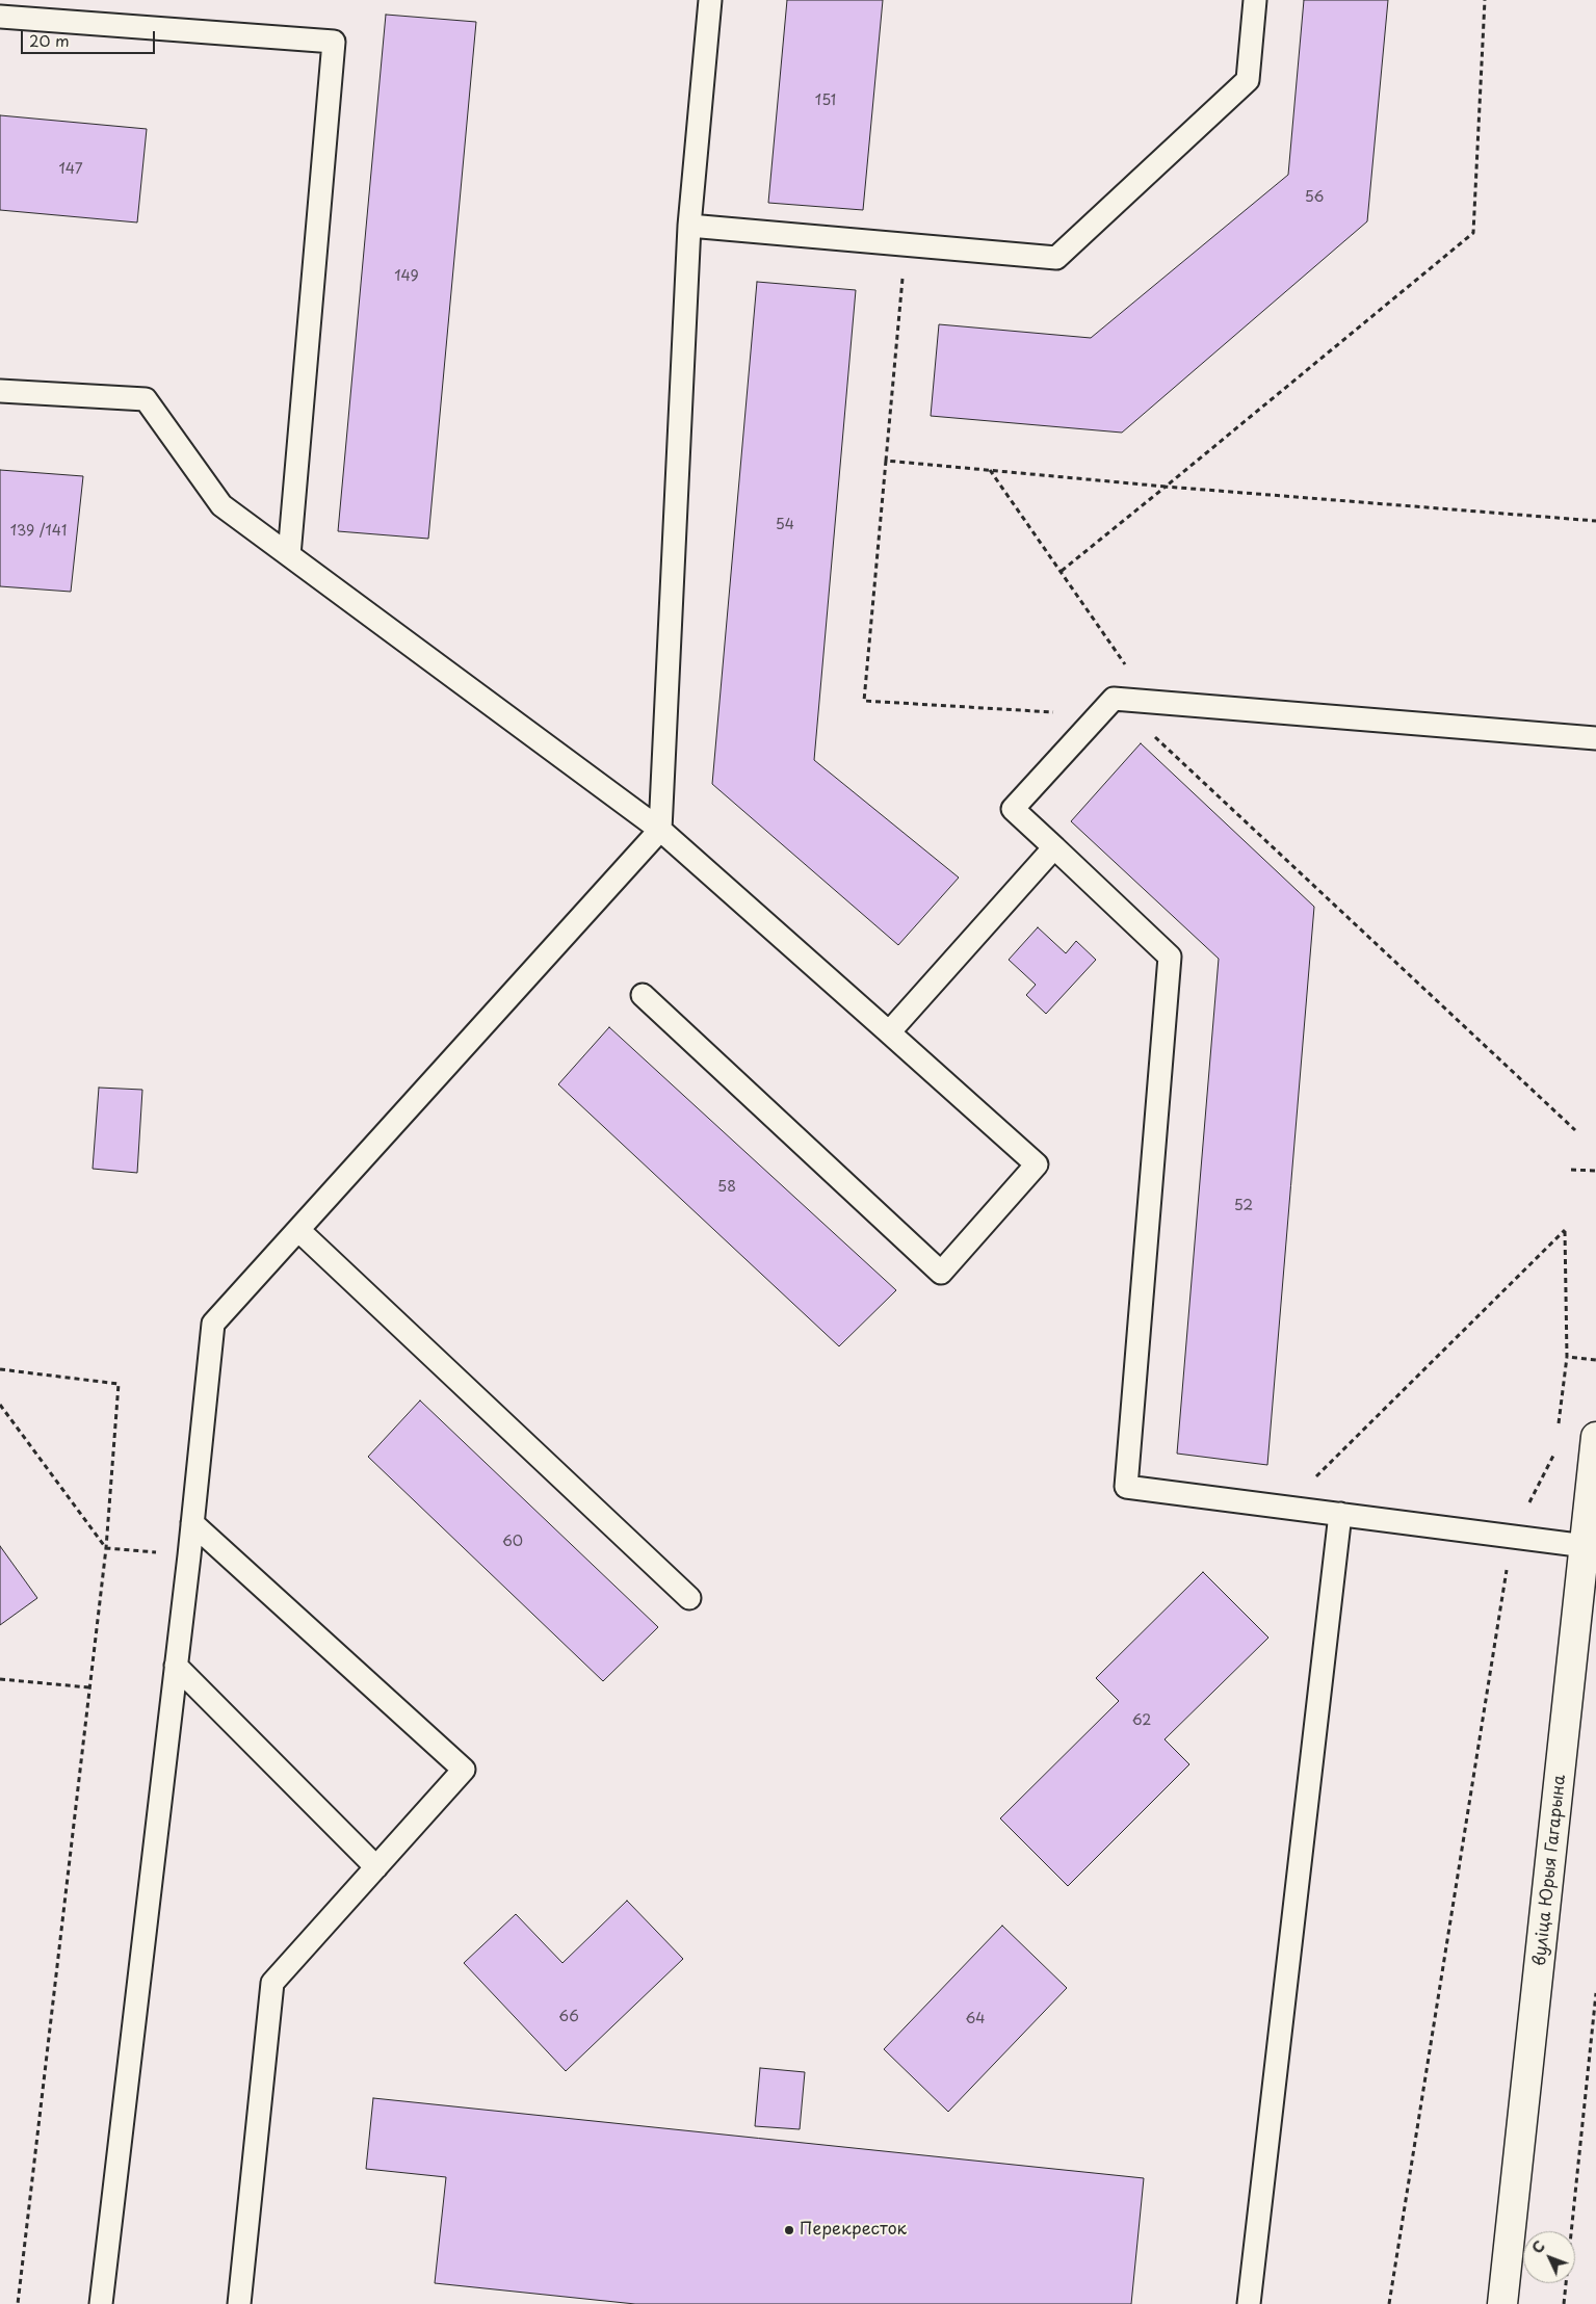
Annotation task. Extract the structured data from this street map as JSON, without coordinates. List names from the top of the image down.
{
  "streets": {
    "main road": ["вуліца Юрыя Гагарына"]
  },
  "places": ["Перекресток"],
  "house_numbers": [
    "151",
    "147",
    "56",
    "149",
    "54",
    "139 /141",
    "58",
    "52",
    "60",
    "62",
    "66",
    "64"
  ],
  "scale_bar": "20 m",
  "north": "top left"
}
